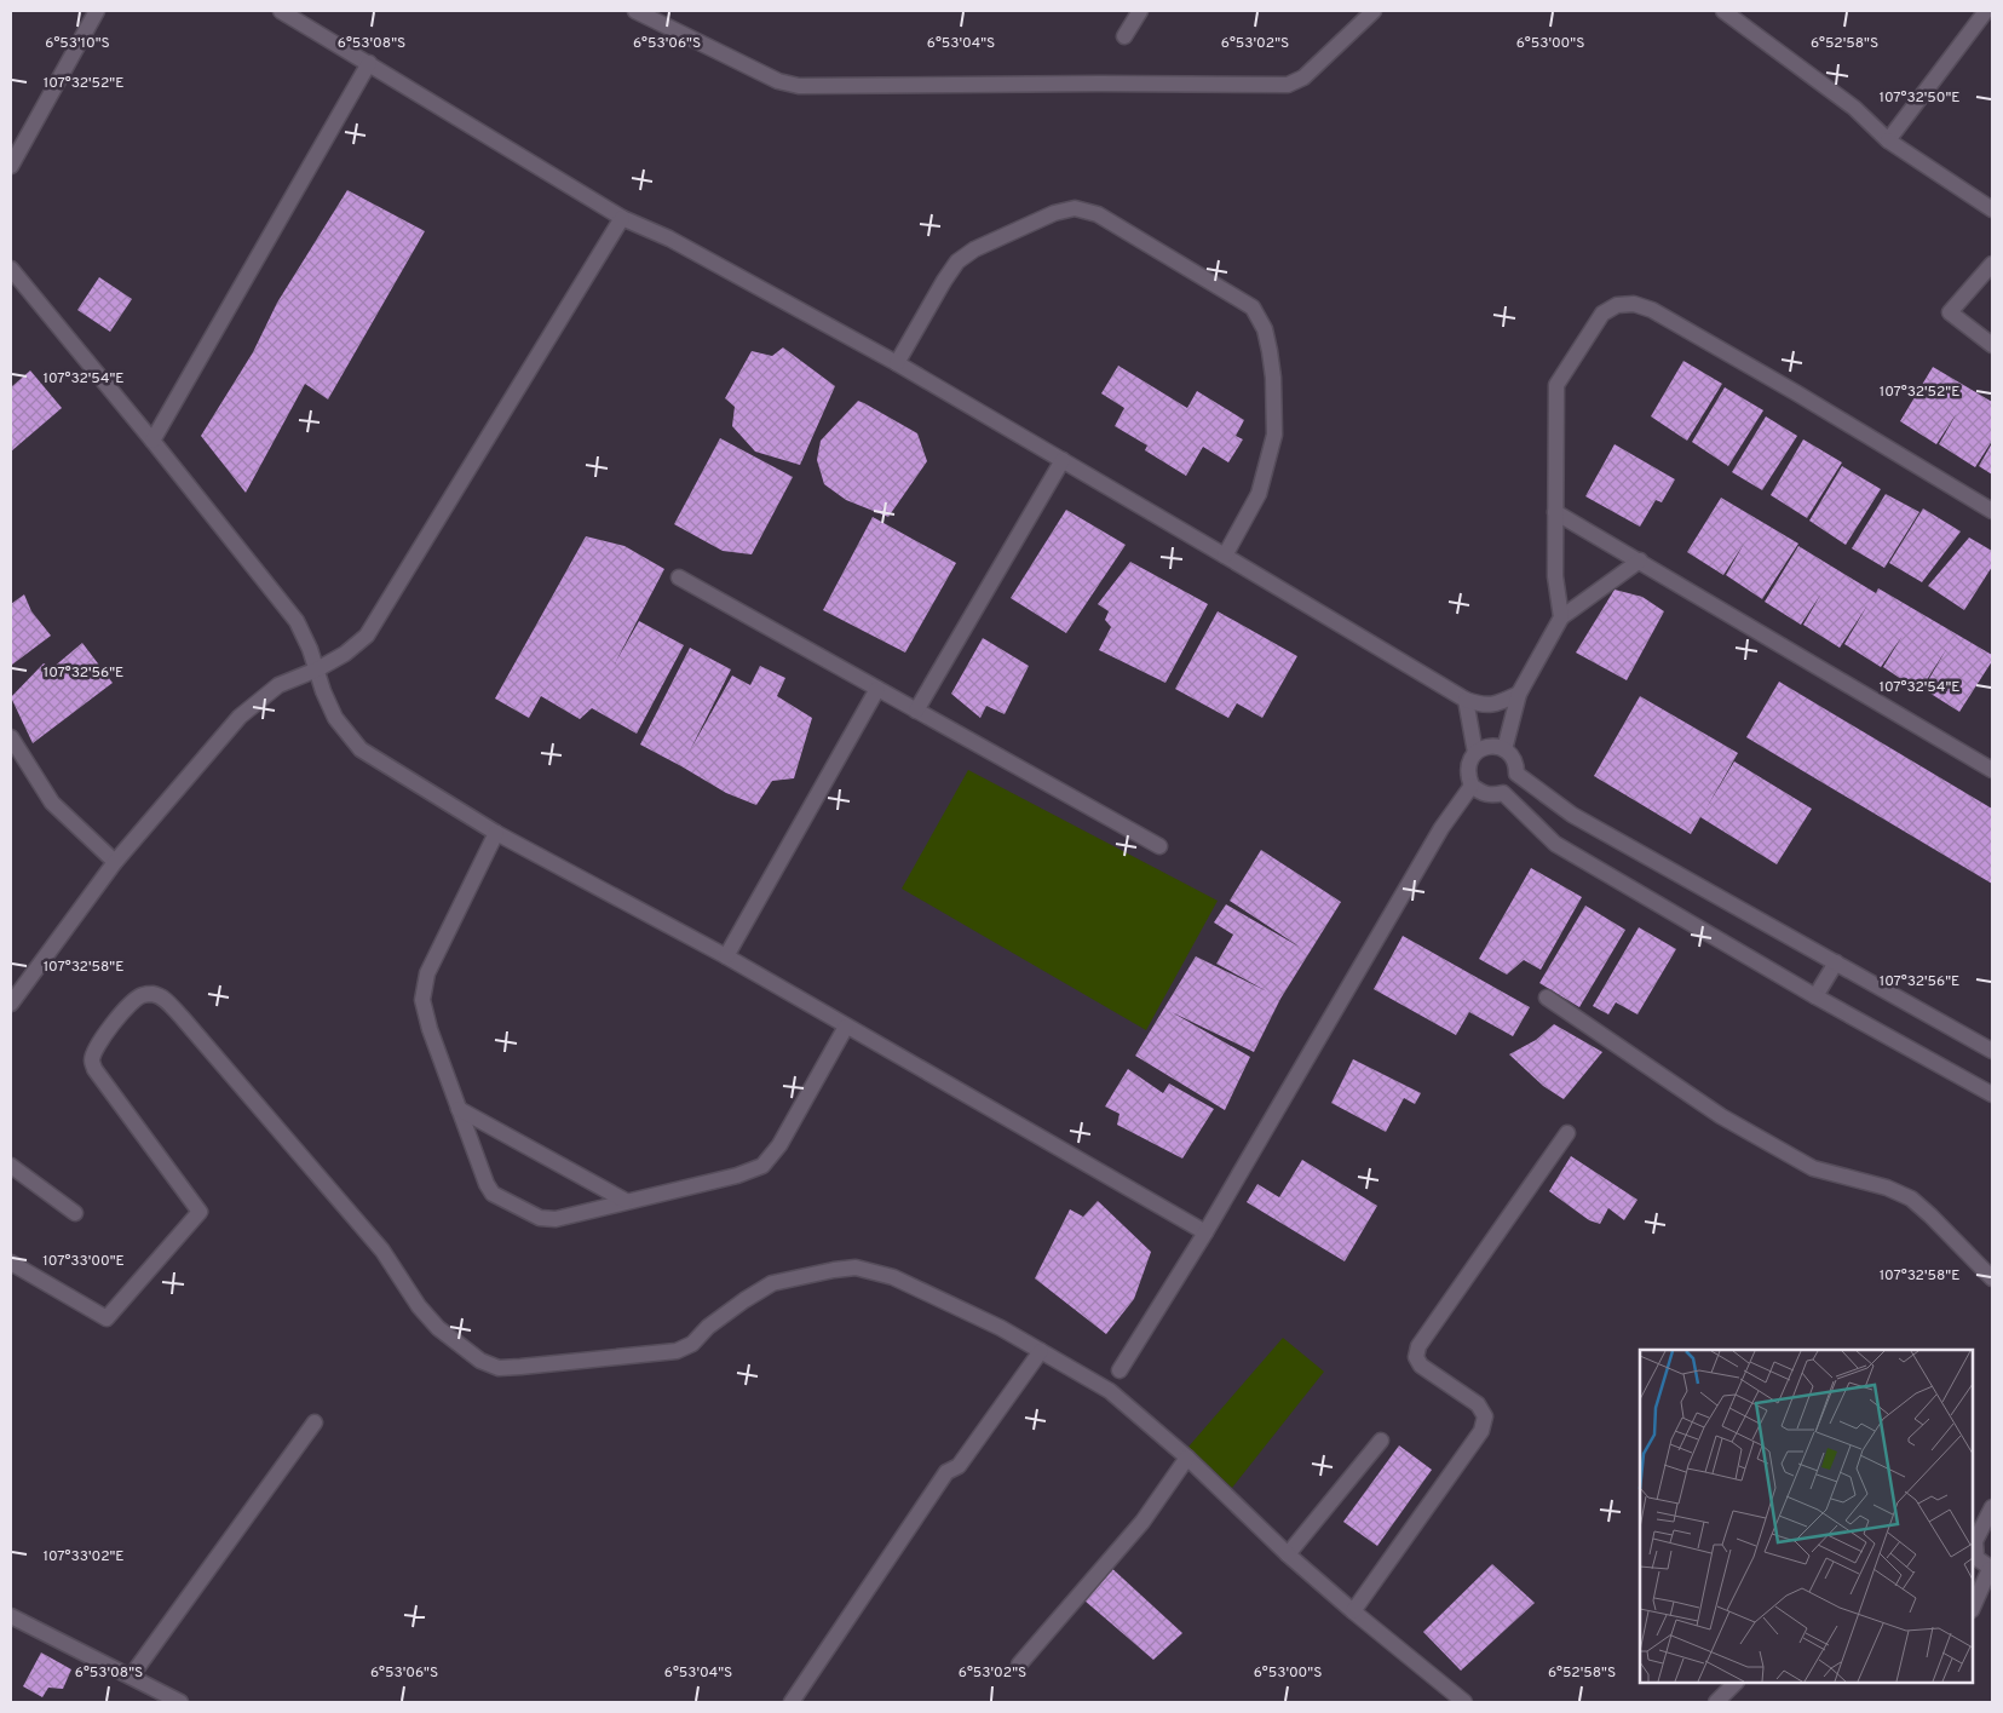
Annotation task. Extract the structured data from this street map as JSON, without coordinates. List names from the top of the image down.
{
  "coordinates": [
    "6°53'10\"S",
    "6°53'08\"S",
    "6°53'06\"S",
    "6°53'04\"S",
    "6°53'02\"S",
    "6°53'00\"S",
    "6°52'58\"S",
    "107°32'52\"E",
    "107°32'50\"E",
    "107°32'54\"E",
    "107°32'56\"E",
    "107°32'58\"E",
    "107°33'00\"E",
    "107°33'02\"E"
  ]
}
